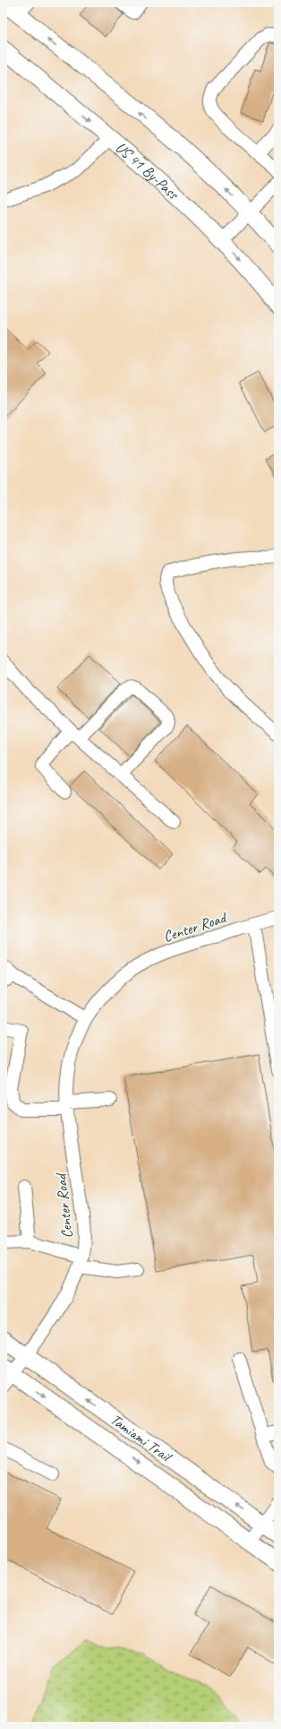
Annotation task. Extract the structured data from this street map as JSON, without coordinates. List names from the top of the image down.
{
  "streets": {
    "main road": ["US 41 By-Pass", "Tamiami Trail"],
    "street": ["Center Road"]
  },
  "crossings": [
    ["Center Road", "Tamiami Trail"]
  ]
}
